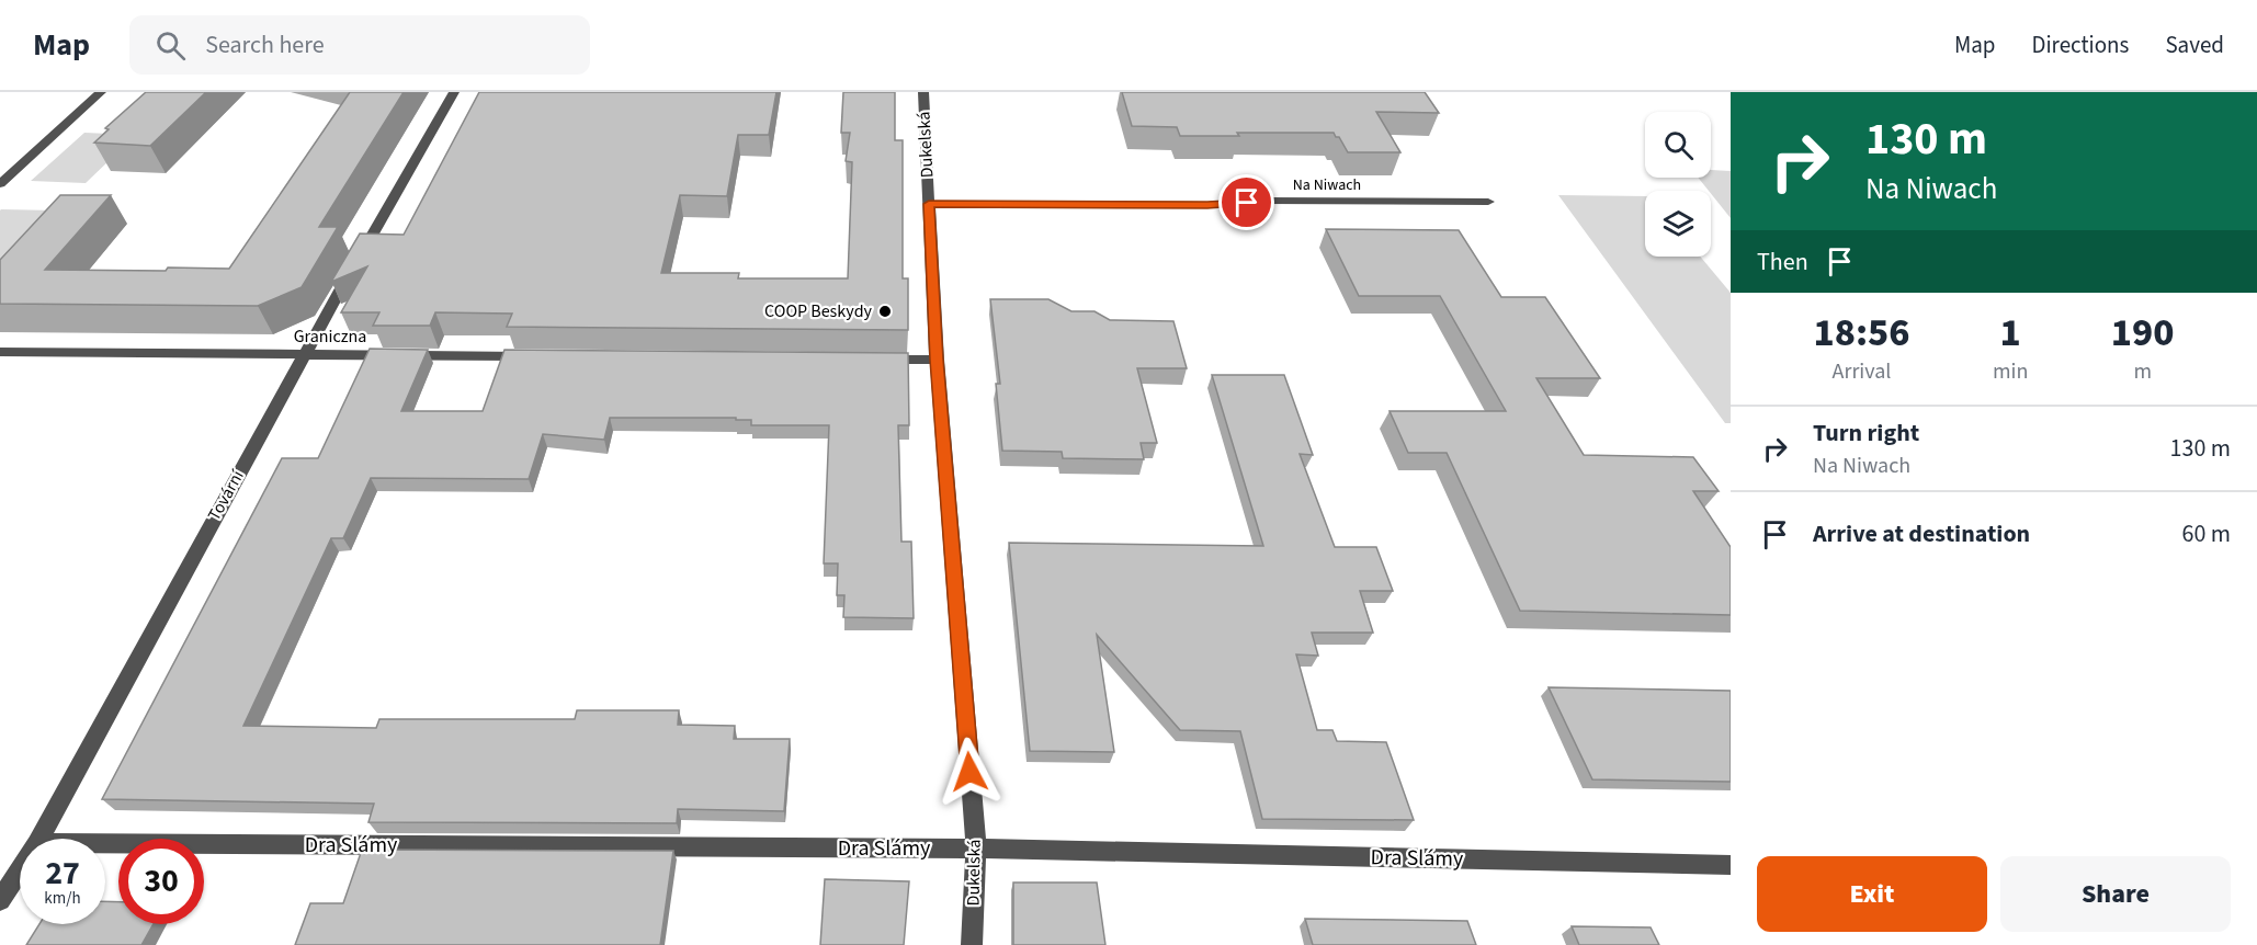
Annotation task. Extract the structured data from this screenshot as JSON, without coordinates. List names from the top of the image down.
{
  "streets": {
    "street": [
      "Dukelská",
      "Na Niwach",
      "Graniczna",
      "Tovární",
      "Dra Slámy"
    ]
  },
  "crossings": [
    ["Dukelská", "Na Niwach"],
    ["Dukelská", "Dra Slámy"],
    ["Graniczna", "Tovární"]
  ],
  "places": ["COOP Beskydy"],
  "page": {
    "header": "Map",
    "search": "Search here",
    "nav": ["Map", "Directions", "Saved"],
    "turn": ["130 m", "Na Niwach"],
    "then": "Then",
    "eta": [
      "18:56",
      "Arrival",
      "1",
      "min",
      "190",
      "m"
    ],
    "list": [
      {
        "name": "Turn right",
        "note": "Na Niwach",
        "value": "130 m"
      },
      {
        "name": "Arrive at destination",
        "value": "60 m"
      }
    ],
    "speed": "27 km/h",
    "limit": "30",
    "buttons": ["Exit", "Share"]
  }
}
